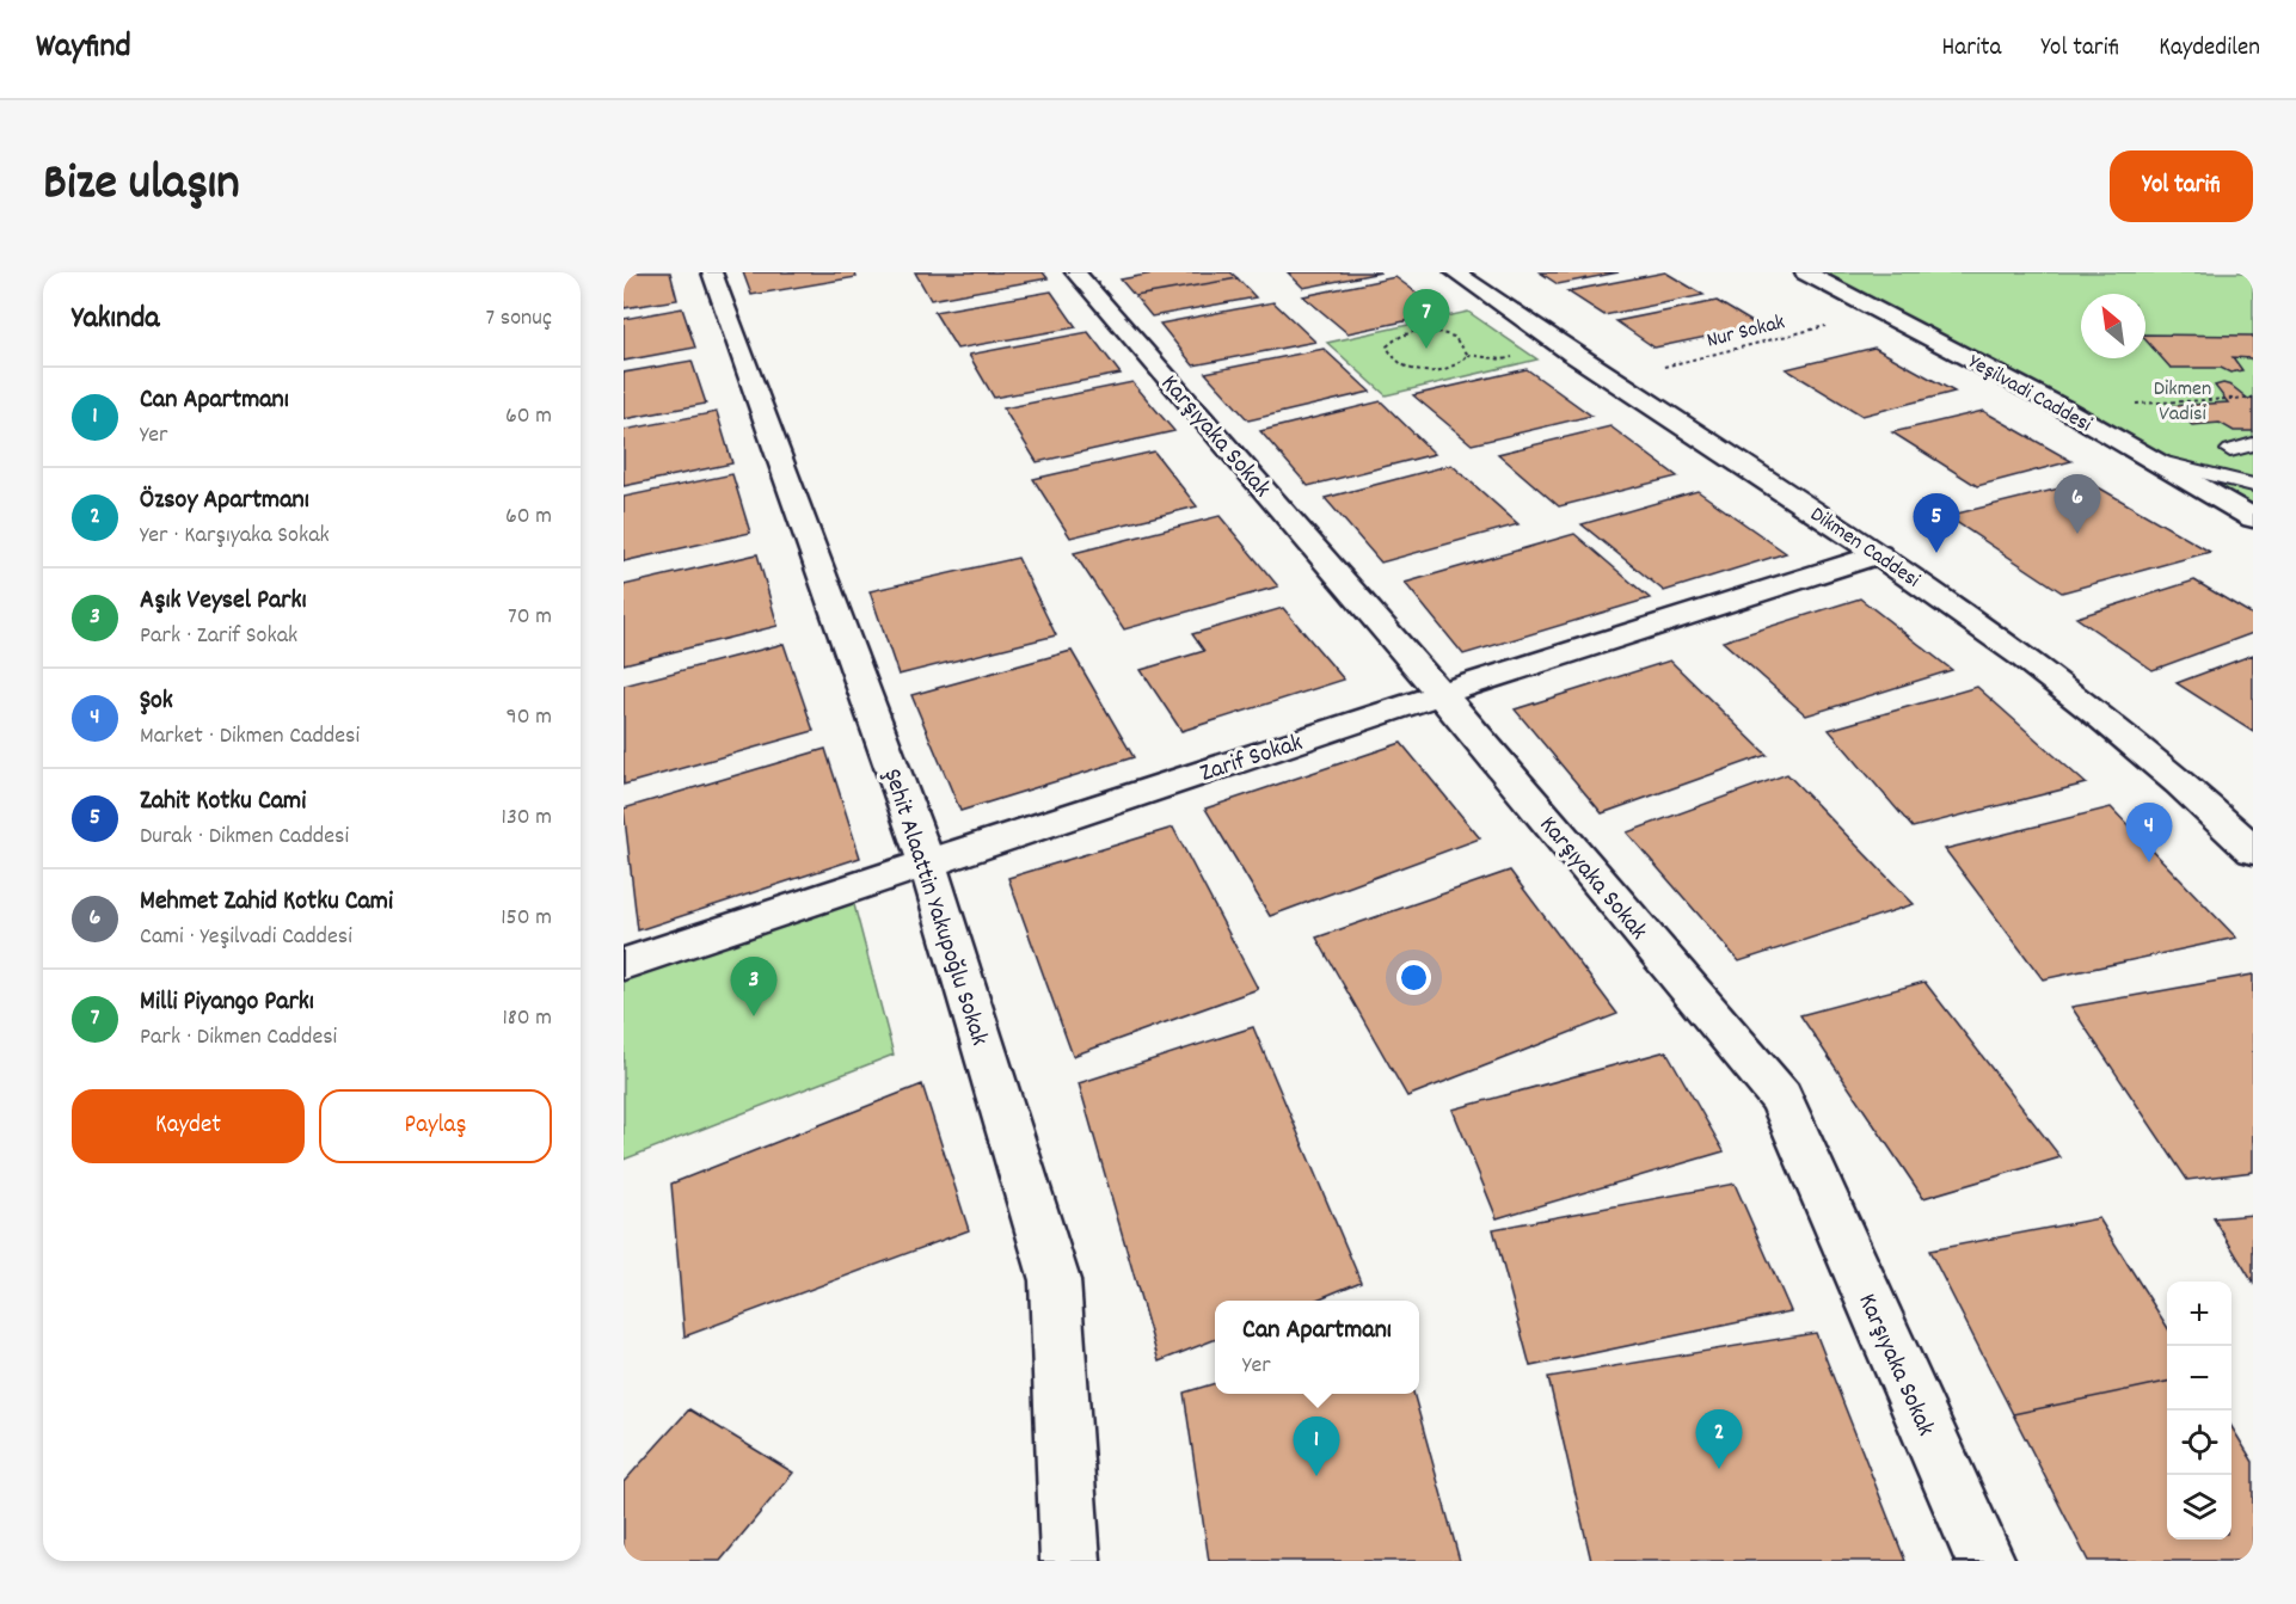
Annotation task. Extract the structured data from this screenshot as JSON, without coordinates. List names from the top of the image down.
{
  "streets": {
    "street": [
      "Yeşilvadi Caddesi",
      "Karşıyaka Sokak",
      "Dikmen Caddesi",
      "Zarif Sokak",
      "Şehit Alaattin Yakupoğlu Sokak"
    ],
    "path": ["Nur Sokak"]
  },
  "crossings": [
    ["Nur Sokak", "Yeşilvadi Caddesi"],
    ["Nur Sokak", "Dikmen Caddesi"],
    ["Karşıyaka Sokak", "Zarif Sokak"],
    ["Dikmen Caddesi", "Zarif Sokak"],
    ["Zarif Sokak", "Şehit Alaattin Yakupoğlu Sokak"]
  ],
  "parks": ["Dikmen Vadisi"],
  "north": "top left",
  "page": {
    "header": "Wayfind",
    "nav": ["Harita", "Yol tarifi", "Kaydedilen"],
    "title": "Bize ulaşın",
    "buttons": [
      "Yol tarifi",
      ["Kaydet", "Paylaş"]
    ],
    "heading": ["Yakında", "7 sonuç"],
    "pins": [
      "7",
      "6",
      "5",
      "4",
      "3",
      "2",
      "1"
    ],
    "list": [
      {
        "mark": "1",
        "name": "Can Apartmanı",
        "note": "Yer",
        "value": "60 m"
      },
      {
        "mark": "2",
        "name": "Özsoy Apartmanı",
        "note": "Yer · Karşıyaka Sokak",
        "value": "60 m"
      },
      {
        "mark": "3",
        "name": "Aşık Veysel Parkı",
        "note": "Park · Zarif Sokak",
        "value": "70 m"
      },
      {
        "mark": "4",
        "name": "Şok",
        "note": "Market · Dikmen Caddesi",
        "value": "90 m"
      },
      {
        "mark": "5",
        "name": "Zahit Kotku Cami",
        "note": "Durak · Dikmen Caddesi",
        "value": "130 m"
      },
      {
        "mark": "6",
        "name": "Mehmet Zahid Kotku Cami",
        "note": "Cami · Yeşilvadi Caddesi",
        "value": "150 m"
      },
      {
        "mark": "7",
        "name": "Milli Piyango Parkı",
        "note": "Park · Dikmen Caddesi",
        "value": "180 m"
      }
    ],
    "map_buttons": ["+", "−"],
    "popup": ["Can Apartmanı", "Yer"]
  }
}
